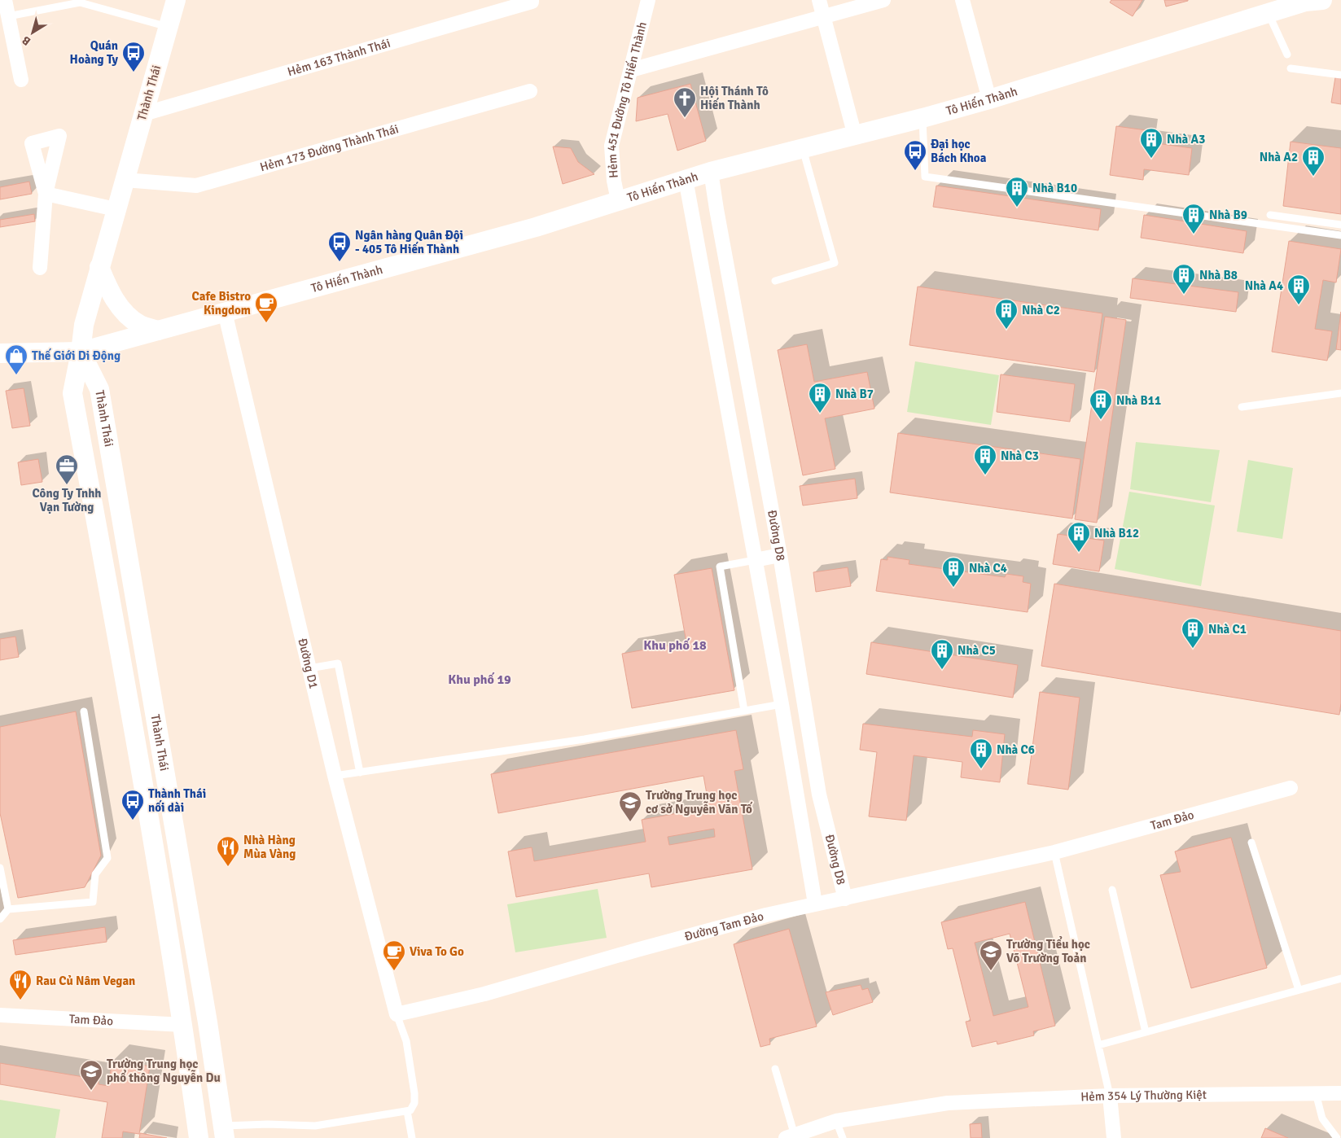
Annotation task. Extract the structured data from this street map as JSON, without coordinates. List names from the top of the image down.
{
  "streets": {
    "main road": ["Thành Thái", "Tô Hiến Thành"],
    "street": [
      "Hẻm 163 Thành Thái",
      "Hẻm 451 Đường Tô Hiến Thành",
      "Hẻm 173 Đường Thành Thái",
      "Đường D8",
      "Đường D1",
      "Tam Đảo",
      "Đường Tam Đảo",
      "Hẻm 354 Lý Thường Kiệt"
    ]
  },
  "crossings": [
    ["Hẻm 163 Thành Thái", "Thành Thái"],
    ["Thành Thái", "Tô Hiến Thành"],
    ["Thành Thái", "Hẻm 173 Đường Thành Thái"],
    ["Thành Thái", "Tam Đảo"],
    ["Hẻm 451 Đường Tô Hiến Thành", "Tô Hiến Thành"],
    ["Tô Hiến Thành", "Đường D8"],
    ["Tô Hiến Thành", "Đường D1"],
    ["Đường D8", "Đường Tam Đảo"],
    ["Đường D1", "Đường Tam Đảo"],
    ["Tam Đảo", "Đường Tam Đảo"]
  ],
  "districts": ["Khu phố 18", "Khu phố 19"],
  "places": {
    "bus stop": [
      "Quán Hoàng Ty",
      "Đại học Bách Khoa",
      "Ngân hàng Quân Đội - 405 Tô Hiến Thành",
      "Thành Thái nối dài"
    ],
    "church": ["Hội Thánh Tô Hiến Thành"],
    "building": [
      "Nhà A3",
      "Nhà A2",
      "Nhà B10",
      "Nhà B9",
      "Nhà B8",
      "Nhà A4",
      "Nhà C2",
      "Nhà B7",
      "Nhà B11",
      "Nhà C3",
      "Nhà B12",
      "Nhà C4",
      "Nhà C1",
      "Nhà C5",
      "Nhà C6"
    ],
    "cafe": ["Cafe Bistro Kingdom", "Viva To Go"],
    "shop": ["Thế Giới Di Động"],
    "office": ["Công Ty Tnhh Vạn Tường"],
    "school or university": ["Trường Trung học cơ sở Nguyễn Văn Tố", "Trường Tiểu học Võ Trường Toản", "Trường Trung học phổ thông Nguyễn Du"],
    "restaurant": ["Nhà Hàng Mùa Vàng", "Rau Củ Nâm Vegan"]
  },
  "north": "bottom left"
}
